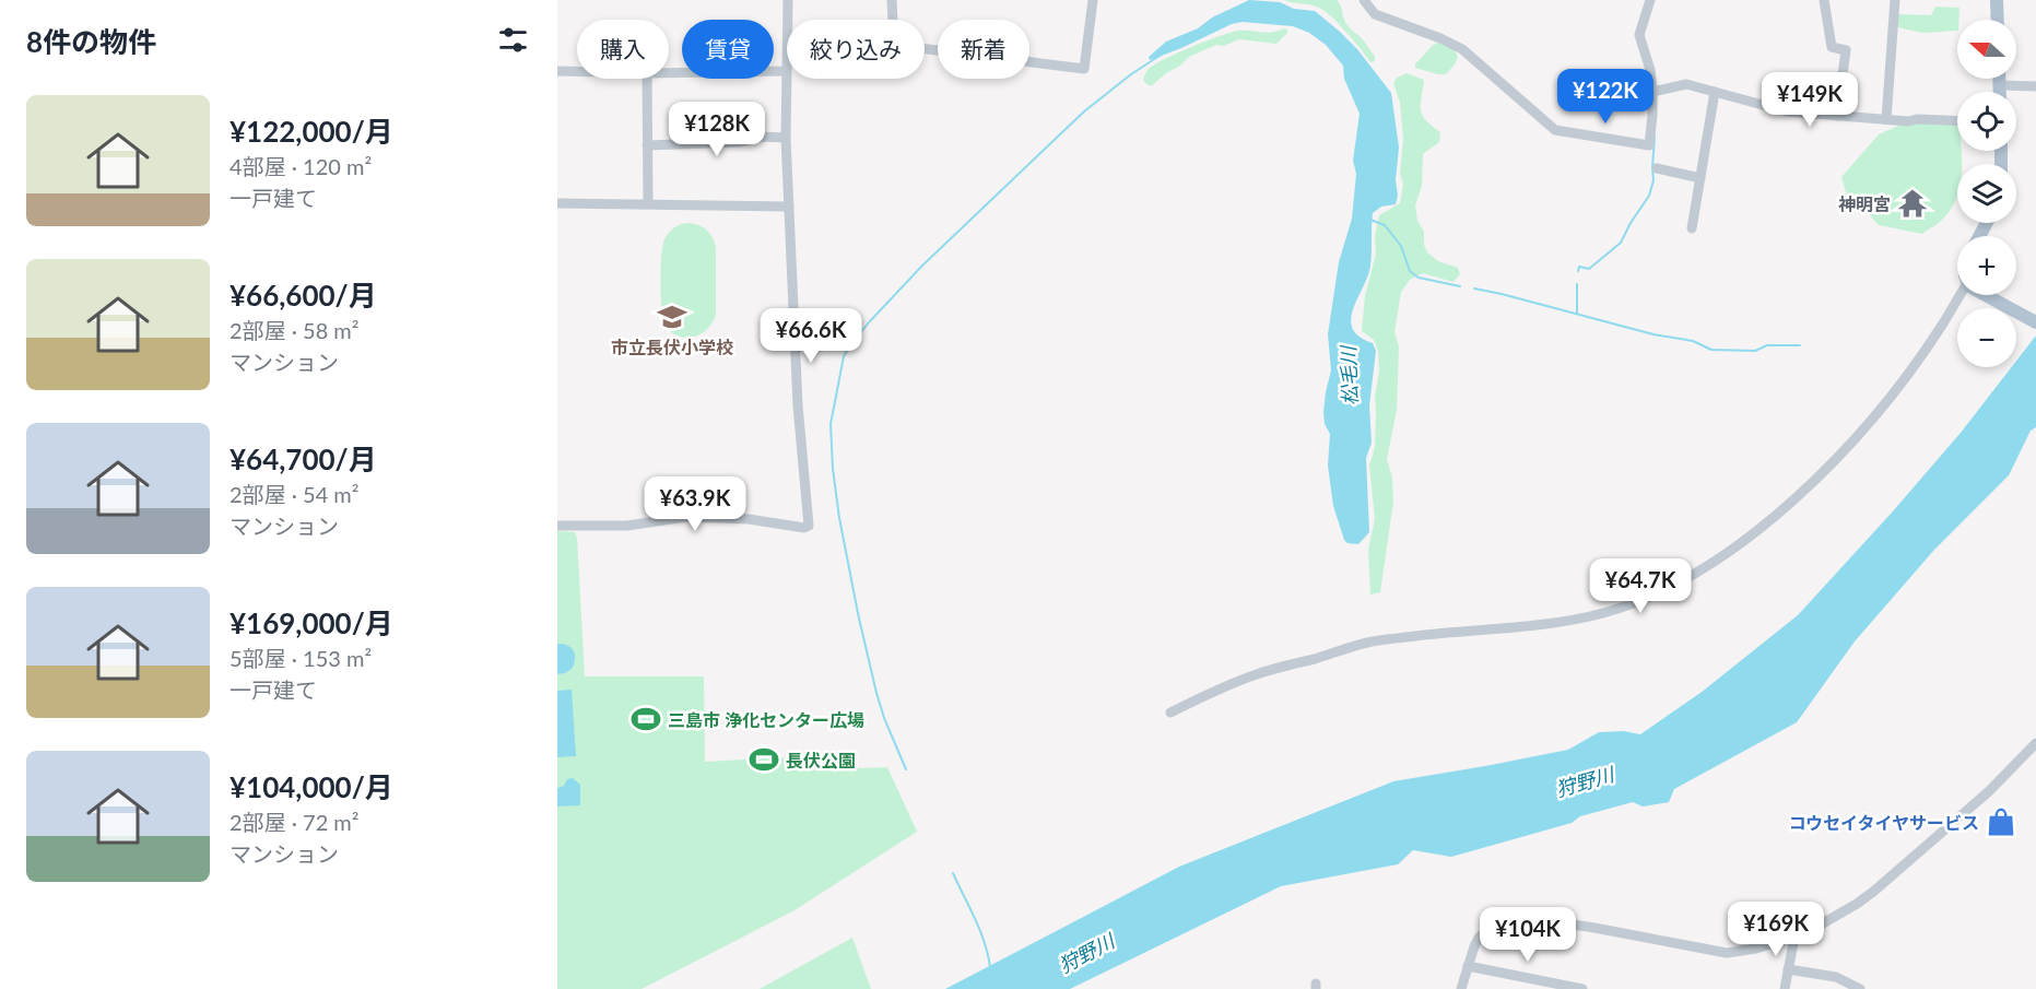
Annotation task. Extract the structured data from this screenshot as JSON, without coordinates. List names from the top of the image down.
{
  "water": ["松毛川", "狩野川"],
  "places": {
    "temple": ["神明宮"],
    "school or university": ["市立長伏小学校"],
    "sports": ["三島市 浄化センター広場", "長伏公園"],
    "shop": ["コウセイタイヤサービス"]
  },
  "north": "left",
  "page": {
    "heading": "8件の物件",
    "map_buttons": ["+", "−"],
    "chip": [
      "購入",
      "賃貸",
      "絞り込み",
      "新着"
    ],
    "price": [
      "¥122K",
      "¥149K",
      "¥128K",
      "¥66.6K",
      "¥63.9K",
      "¥64.7K",
      "¥169K",
      "¥104K"
    ],
    "list": [
      {
        "name": "¥122,000/月",
        "note": "4部屋 · 120 m² · 一戸建て"
      },
      {
        "name": "¥66,600/月",
        "note": "2部屋 · 58 m² · マンション"
      },
      {
        "name": "¥64,700/月",
        "note": "2部屋 · 54 m² · マンション"
      },
      {
        "name": "¥169,000/月",
        "note": "5部屋 · 153 m² · 一戸建て"
      },
      {
        "name": "¥104,000/月",
        "note": "2部屋 · 72 m² · マンション"
      }
    ]
  }
}
